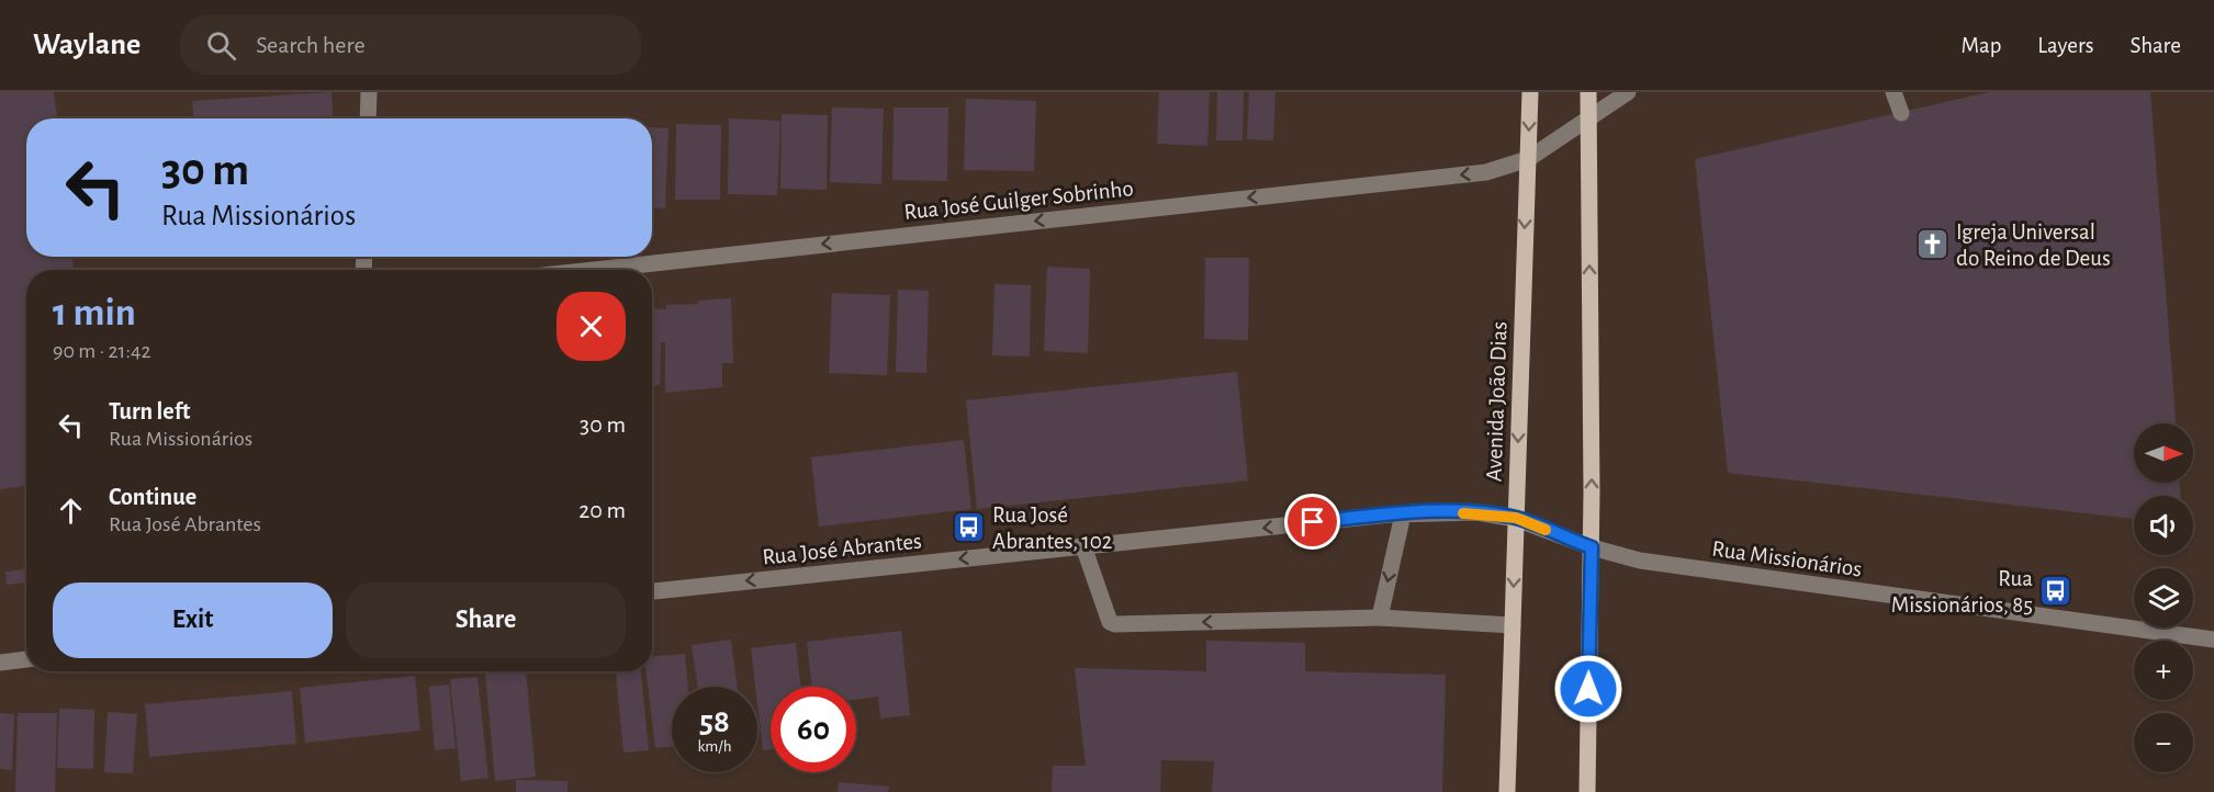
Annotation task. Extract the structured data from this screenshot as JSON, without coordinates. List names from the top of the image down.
{
  "streets": {
    "main road": ["Avenida João Dias"],
    "street": ["Rua José Guilger Sobrinho", "Rua José Abrantes", "Rua Missionários"]
  },
  "crossings": [
    ["Rua José Guilger Sobrinho", "Avenida João Dias"],
    ["Avenida João Dias", "Rua José Abrantes"],
    ["Avenida João Dias", "Rua Missionários"],
    ["Rua José Abrantes", "Rua Missionários"]
  ],
  "one_way": ["Rua José Guilger Sobrinho", "Rua José Abrantes"],
  "places": {
    "church": ["Igreja Universal do Reino de Deus"],
    "bus stop": ["Rua José Abrantes, 102", "Rua Missionários, 85"]
  },
  "north": "right",
  "page": {
    "header": "Waylane",
    "search": "Search here",
    "nav": ["Map", "Layers", "Share"],
    "turn": ["30 m", "Rua Missionários"],
    "heading": ["1 min", "90 m · 21:42"],
    "list": [
      {
        "name": "Turn left",
        "note": "Rua Missionários",
        "value": "30 m"
      },
      {
        "name": "Continue",
        "note": "Rua José Abrantes",
        "value": "20 m"
      }
    ],
    "map_buttons": ["+", "−"],
    "buttons": ["Exit", "Share"],
    "speed": "58 km/h",
    "limit": "60"
  }
}
